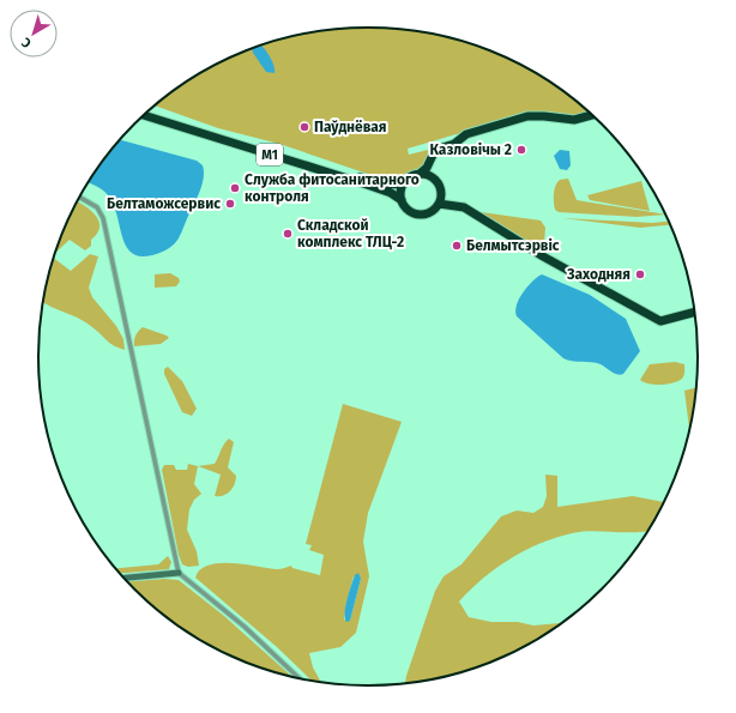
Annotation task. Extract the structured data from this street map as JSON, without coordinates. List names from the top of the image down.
{
  "streets": {
    "highway": ["М1"]
  },
  "places": [
    "Паўднёвая",
    "Казловічы 2",
    "Служба фитосанитарного контроля",
    "Белтаможсервис",
    "Складской комплекс ТЛЦ-2",
    "Белмытсэрвіс",
    "Заходняя"
  ],
  "north": "bottom left"
}
